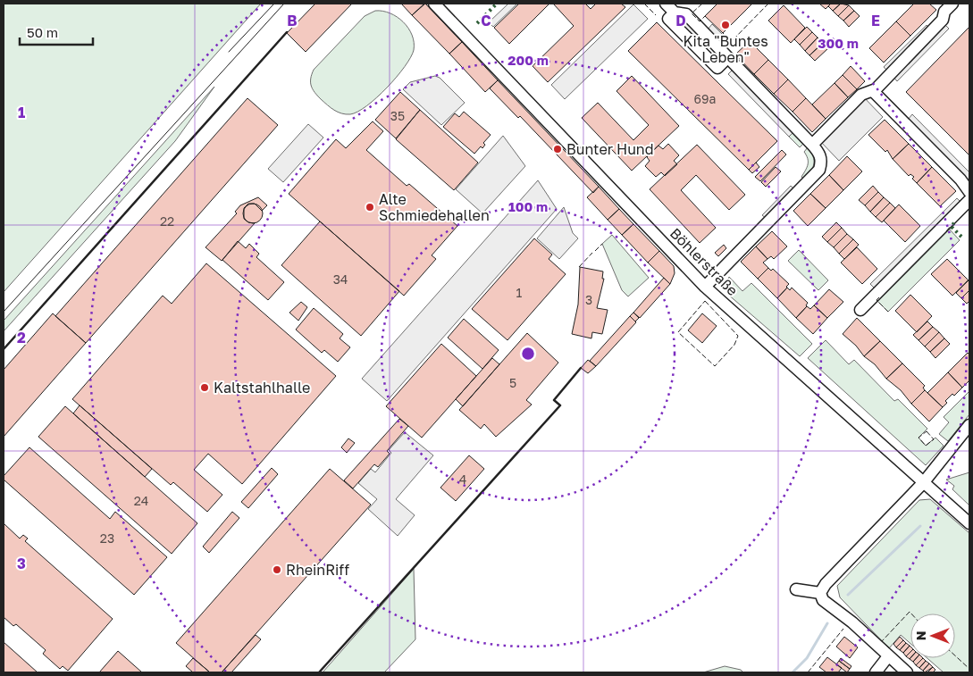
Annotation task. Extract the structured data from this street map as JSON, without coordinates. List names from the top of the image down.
{
  "streets": {
    "street": ["Böhlerstraße"]
  },
  "places": [
    "Kita \"Buntes Leben\"",
    "Bunter Hund",
    "Alte Schmiedehallen",
    "Kaltstahlhalle",
    "RheinRiff"
  ],
  "house_numbers": [
    "69a",
    "35",
    "22",
    "34",
    "1",
    "3",
    "5",
    "4",
    "24",
    "23"
  ],
  "scale_bar": "50 m",
  "north": "left",
  "grid": {
    "columns": [
      "B",
      "C",
      "D",
      "E"
    ],
    "rows": ["1", "2", "3"]
  },
  "rings": ["300 m", "200 m", "100 m"]
}
